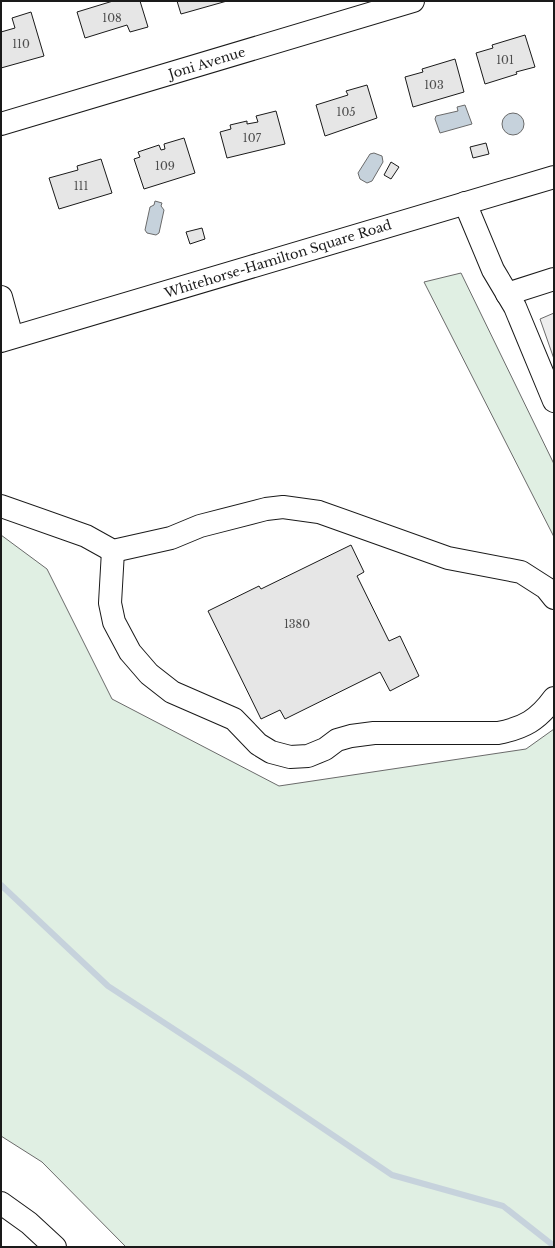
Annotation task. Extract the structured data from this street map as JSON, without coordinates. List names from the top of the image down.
{
  "streets": {
    "street": ["Joni Avenue", "Whitehorse-Hamilton Square Road"]
  },
  "house_numbers": [
    "108",
    "110",
    "101",
    "103",
    "105",
    "107",
    "109",
    "111",
    "1380"
  ]
}
